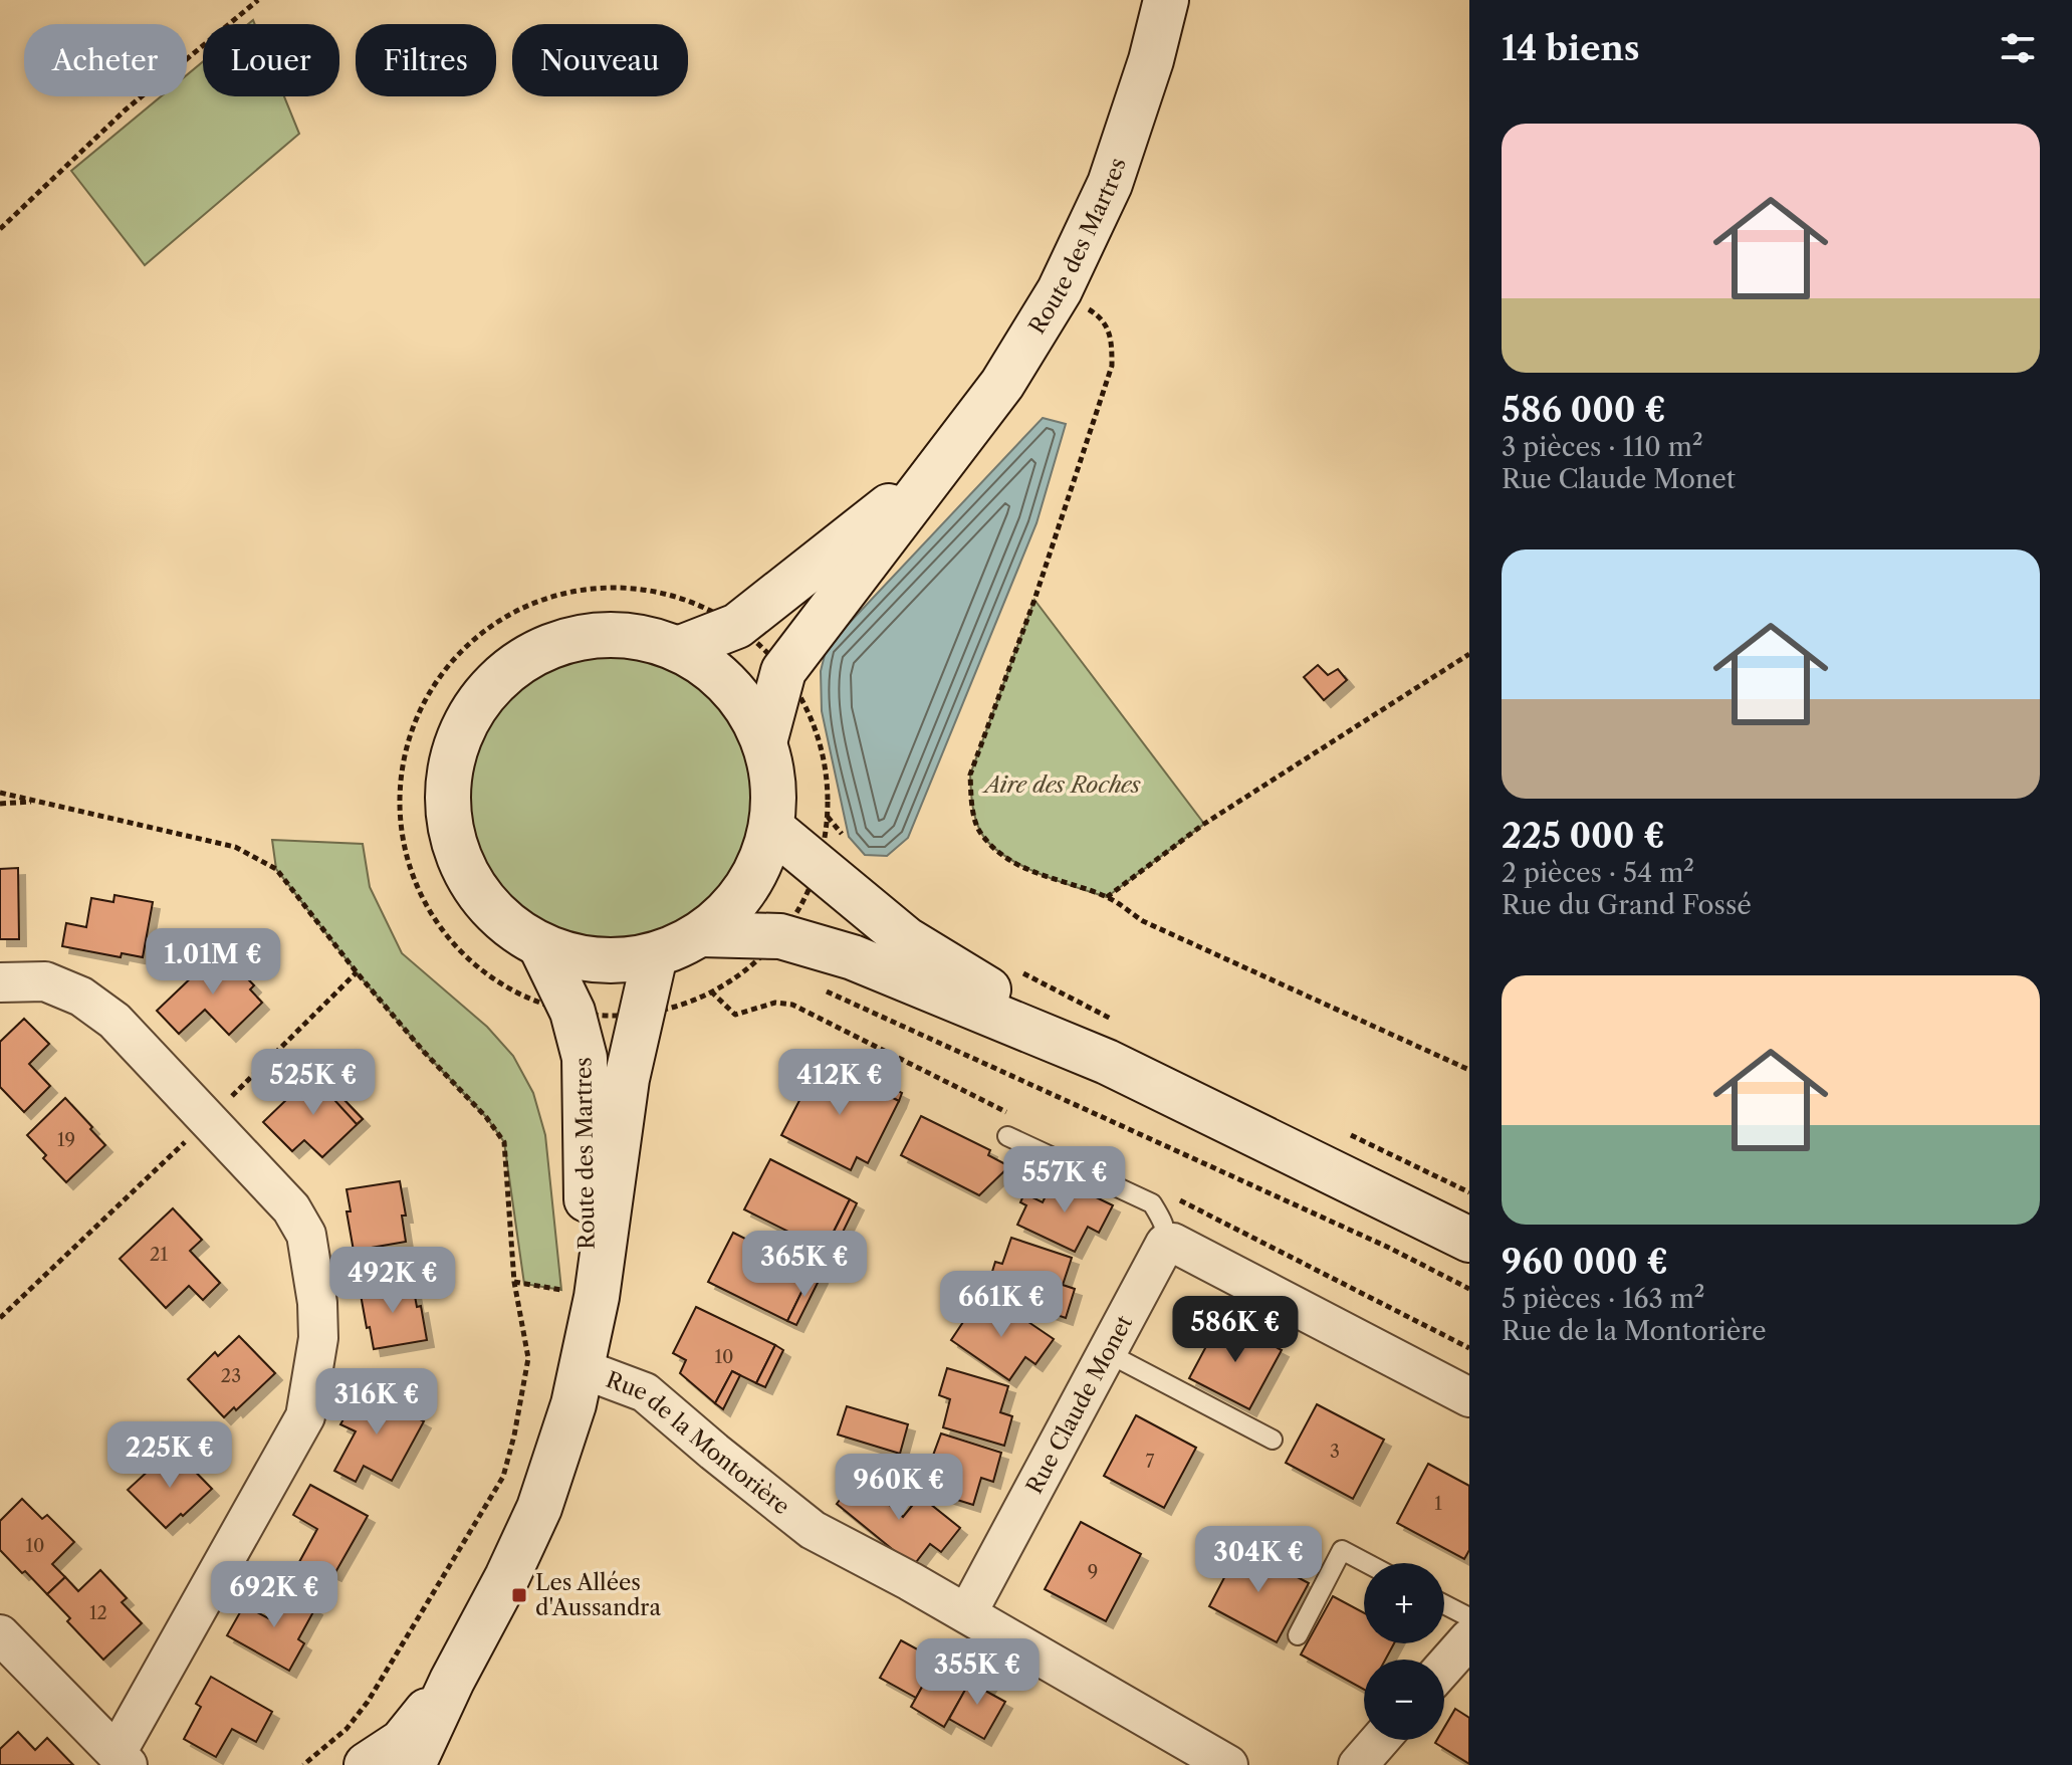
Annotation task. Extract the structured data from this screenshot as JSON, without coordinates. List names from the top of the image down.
{
  "streets": {
    "main road": ["Route des Martres"],
    "street": ["Rue Claude Monet", "Rue de la Montorière"]
  },
  "crossings": [
    ["Route des Martres", "Rue de la Montorière"],
    ["Rue Claude Monet", "Rue de la Montorière"]
  ],
  "parks": ["Aire des Roches"],
  "places": {
    "transit": ["Les Allées d'Aussandra"]
  },
  "house_numbers": [
    "19",
    "21",
    "10",
    "23",
    "3",
    "7",
    "1",
    "10",
    "9",
    "12"
  ],
  "page": {
    "heading": "14 biens",
    "chip": [
      "Acheter",
      "Louer",
      "Filtres",
      "Nouveau"
    ],
    "list": [
      {
        "name": "586 000 €",
        "note": "3 pièces · 110 m² · Rue Claude Monet"
      },
      {
        "name": "225 000 €",
        "note": "2 pièces · 54 m² · Rue du Grand Fossé"
      },
      {
        "name": "960 000 €",
        "note": "5 pièces · 163 m² · Rue de la Montorière"
      }
    ],
    "price": [
      "1.01M €",
      "525K €",
      "412K €",
      "557K €",
      "365K €",
      "492K €",
      "661K €",
      "586K €",
      "316K €",
      "225K €",
      "960K €",
      "304K €",
      "692K €",
      "355K €"
    ],
    "map_buttons": ["+", "−"]
  }
}
